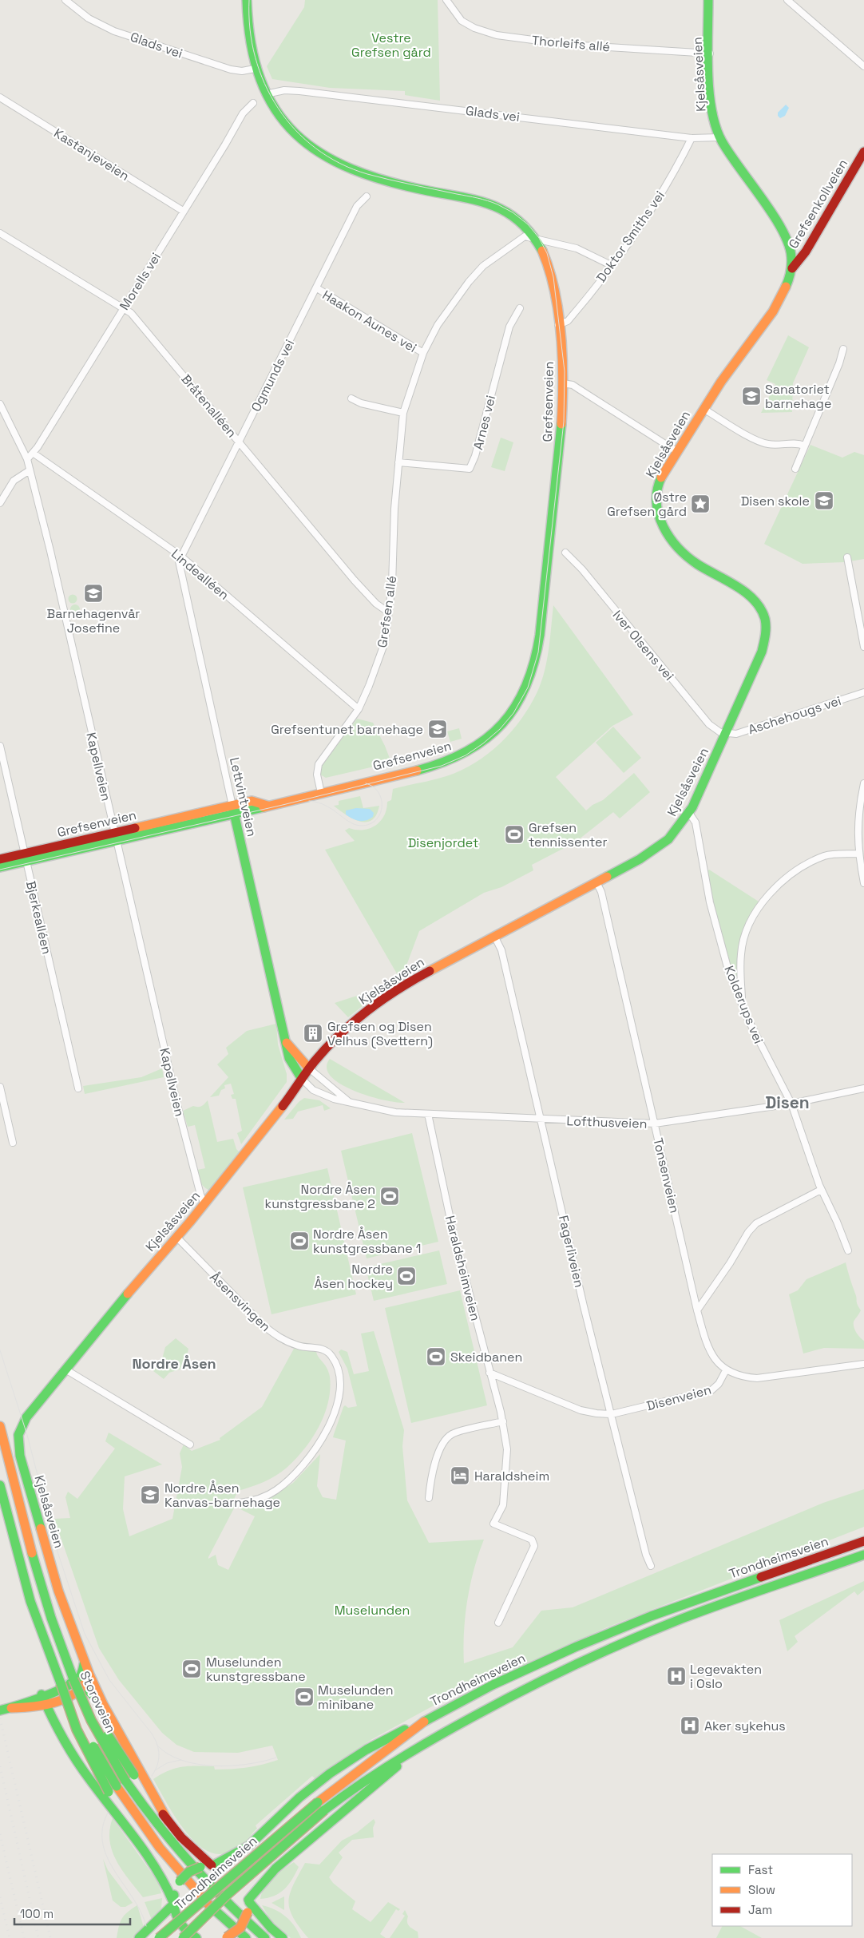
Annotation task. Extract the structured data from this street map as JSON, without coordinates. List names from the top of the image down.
{
  "streets": {
    "main road": [
      "Kjelsåsveien",
      "Grefsenkollveien",
      "Grefsenveien",
      "Lettvintveien",
      "Trondheimsveien",
      "Storoveien"
    ],
    "street": [
      "Thorleifs allé",
      "Glads vei",
      "Kastanjeveien",
      "Doktor Smiths vei",
      "Morells vei",
      "Haakon Aunes vei",
      "Ogmunds vei",
      "Bråtenalléen",
      "Arnes vei",
      "Lindealléen",
      "Grefsen allé",
      "Iver Olsens vei",
      "Aschehougs vei",
      "Kapellveien",
      "Bjerkealléen",
      "Kolderups vei",
      "Lofthusveien",
      "Tonsenveien",
      "Fagerliveien",
      "Haraldsheimveien",
      "Åsensvingen",
      "Disenveien"
    ]
  },
  "crossings": [
    ["Thorleifs allé", "Kjelsåsveien"],
    ["Glads vei", "Kjelsåsveien"],
    ["Glads vei", "Doktor Smiths vei"],
    ["Glads vei", "Grefsenveien"],
    ["Kjelsåsveien", "Grefsenkollveien"],
    ["Kjelsåsveien", "Iver Olsens vei"],
    ["Kjelsåsveien", "Aschehougs vei"],
    ["Kjelsåsveien", "Kapellveien"],
    ["Kjelsåsveien", "Lettvintveien"],
    ["Kjelsåsveien", "Kolderups vei"],
    ["Kjelsåsveien", "Lofthusveien"],
    ["Kjelsåsveien", "Tonsenveien"],
    ["Kjelsåsveien", "Fagerliveien"],
    ["Kjelsåsveien", "Åsensvingen"],
    ["Kastanjeveien", "Morells vei"],
    ["Doktor Smiths vei", "Grefsenveien"],
    ["Doktor Smiths vei", "Grefsen allé"],
    ["Morells vei", "Bråtenalléen"],
    ["Morells vei", "Lindealléen"],
    ["Morells vei", "Kapellveien"],
    ["Haakon Aunes vei", "Ogmunds vei"],
    ["Haakon Aunes vei", "Grefsen allé"],
    ["Ogmunds vei", "Bråtenalléen"],
    ["Ogmunds vei", "Lindealléen"],
    ["Ogmunds vei", "Lettvintveien"],
    ["Grefsenveien", "Grefsen allé"],
    ["Grefsenveien", "Kapellveien"],
    ["Grefsenveien", "Lettvintveien"],
    ["Grefsenveien", "Bjerkealléen"],
    ["Bråtenalléen", "Grefsen allé"],
    ["Arnes vei", "Grefsen allé"],
    ["Lindealléen", "Grefsen allé"],
    ["Lindealléen", "Lettvintveien"],
    ["Iver Olsens vei", "Aschehougs vei"],
    ["Lettvintveien", "Lofthusveien"],
    ["Kolderups vei", "Lofthusveien"],
    ["Lofthusveien", "Tonsenveien"],
    ["Lofthusveien", "Fagerliveien"],
    ["Lofthusveien", "Haraldsheimveien"],
    ["Tonsenveien", "Disenveien"],
    ["Fagerliveien", "Disenveien"],
    ["Haraldsheimveien", "Disenveien"]
  ],
  "districts": ["Disen", "Nordre Åsen"],
  "parks": ["Vestre Grefsen gård", "Disenjordet", "Muselunden"],
  "places": {
    "school or university": [
      "Sanatoriet barnehage",
      "Disen skole",
      "Barnehagenvår Josefine",
      "Grefsentunet barnehage",
      "Nordre Åsen Kanvas-barnehage"
    ],
    "place": ["Østre Grefsen gård"],
    "sports": [
      "Grefsen tennissenter",
      "Nordre Åsen kunstgressbane 2",
      "Nordre Åsen kunstgressbane 1",
      "Nordre Åsen hockey",
      "Skeidbanen",
      "Muselunden kunstgressbane",
      "Muselunden minibane"
    ],
    "building": ["Grefsen og Disen Velhus (Svettern)"],
    "hotel": ["Haraldsheim"],
    "hospital": ["Legevakten i Oslo", "Aker sykehus"]
  },
  "legend": ["Fast", "Slow", "Jam"],
  "scale_bar": "100 m"
}
